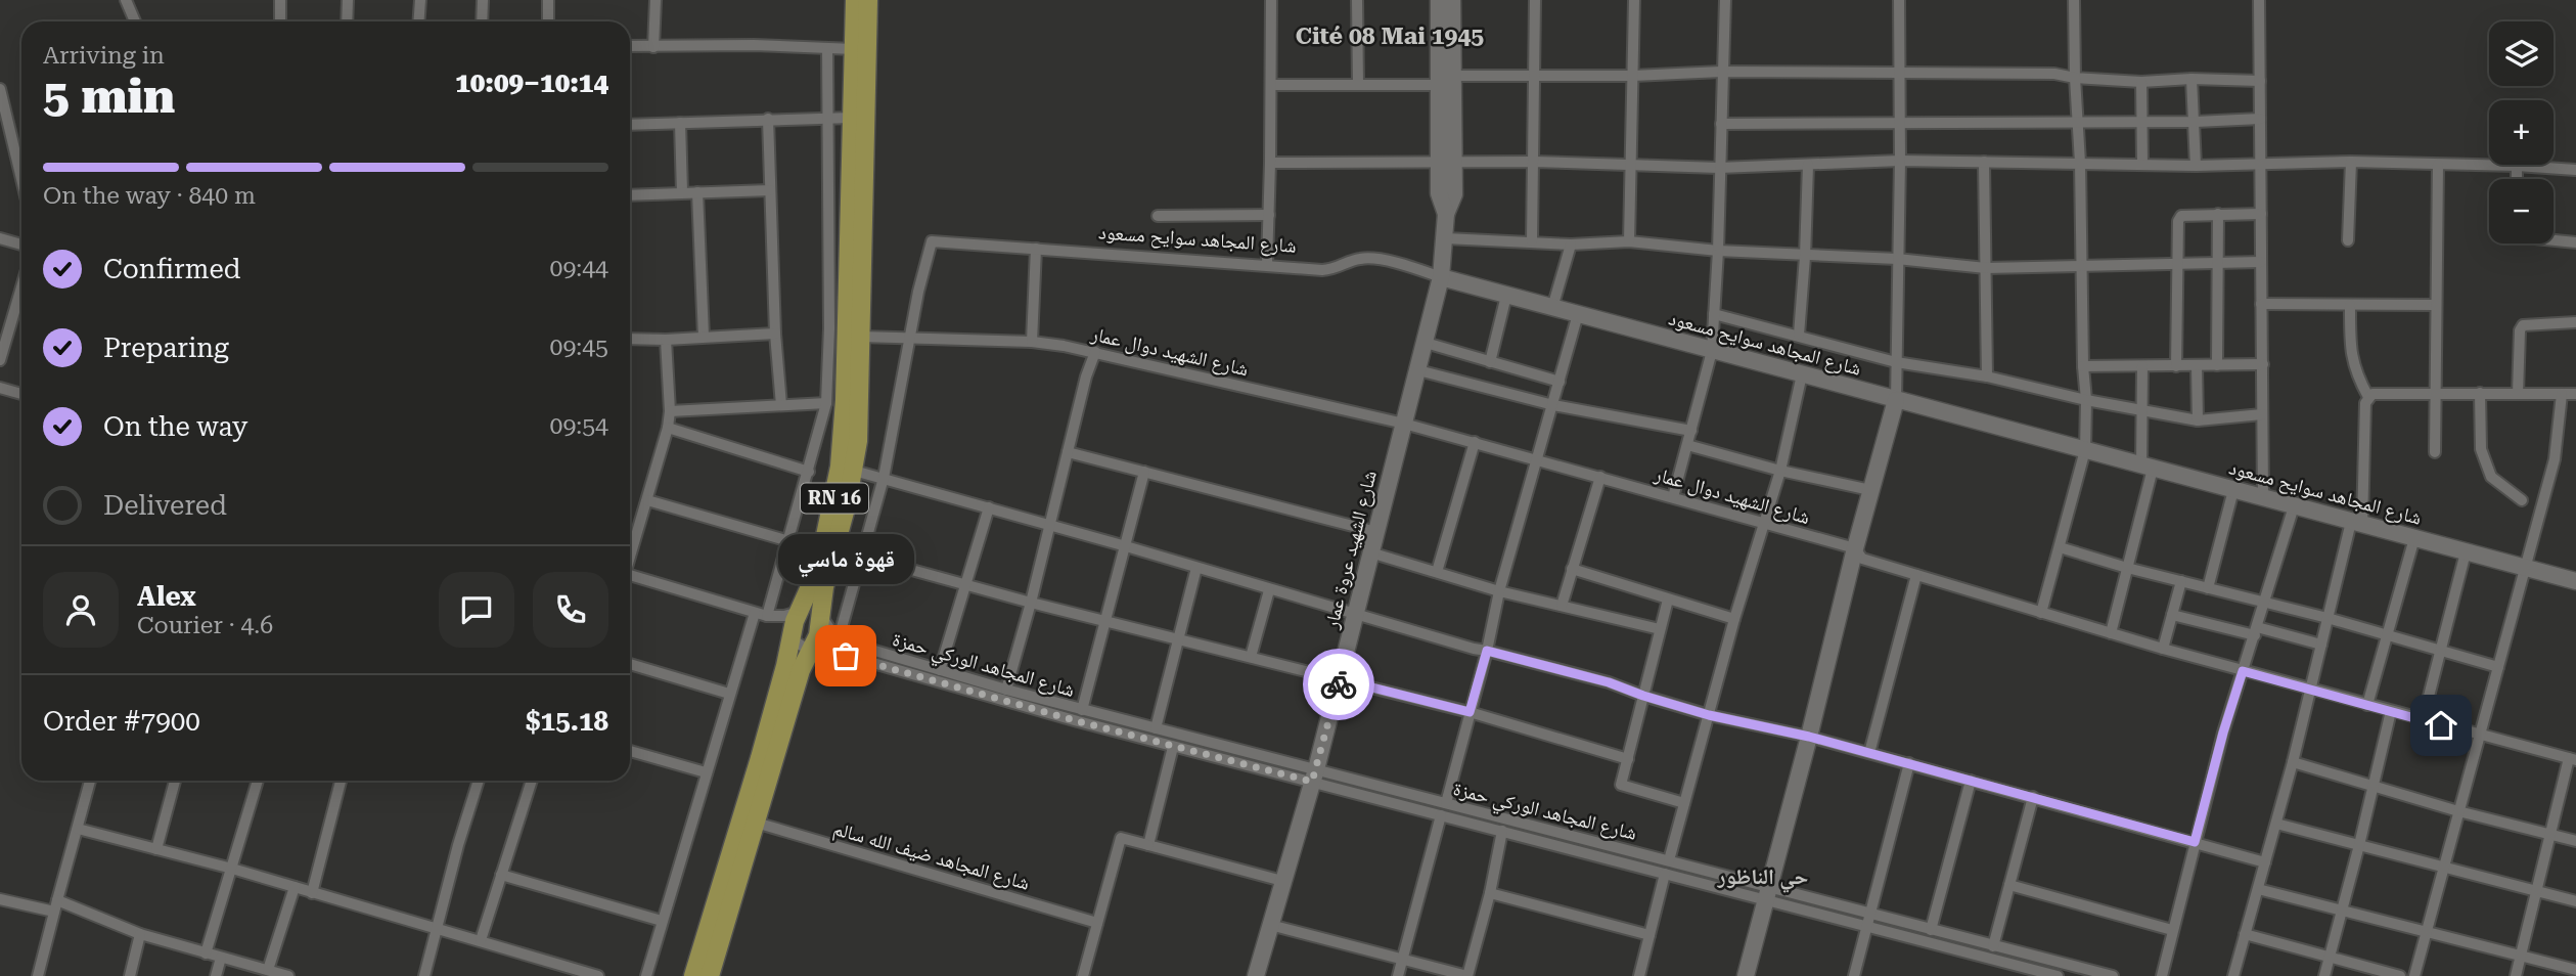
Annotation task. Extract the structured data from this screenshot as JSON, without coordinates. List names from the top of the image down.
{
  "streets": {
    "main road": ["RN 16"],
    "street": [
      "شارع المجاهد سوايح مسعود",
      "شارع الشهيد دوال عمار",
      "شارع الشهيد عروة عمار",
      "شارع المجاهد الوركي حمزة",
      "شارع المجاهد ضيف الله سالم"
    ]
  },
  "crossings": [
    ["شارع المجاهد سوايح مسعود", "شارع الشهيد دوال عمار"],
    ["شارع المجاهد سوايح مسعود", "شارع الشهيد عروة عمار"],
    ["شارع الشهيد دوال عمار", "RN 16"],
    ["شارع الشهيد دوال عمار", "شارع الشهيد عروة عمار"],
    ["RN 16", "شارع المجاهد الوركي حمزة"],
    ["RN 16", "شارع المجاهد ضيف الله سالم"],
    ["شارع الشهيد عروة عمار", "شارع المجاهد الوركي حمزة"]
  ],
  "districts": ["Cité 08 Mai 1945", "حي الناظور"],
  "places": ["قهوة ماسي"],
  "page": {
    "map_buttons": ["+", "−"],
    "heading": ["5 min", "Arriving in", "10:09–10:14"],
    "panel": [
      "Alex",
      "Courier · 4.6",
      "Order #7900",
      "$15.18"
    ],
    "bar": "On the way · 840 m",
    "list": [
      ["Confirmed", "09:44"],
      ["Preparing", "09:45"],
      ["On the way", "09:54"],
      "Delivered"
    ],
    "bubble": "قهوة ماسي"
  }
}
